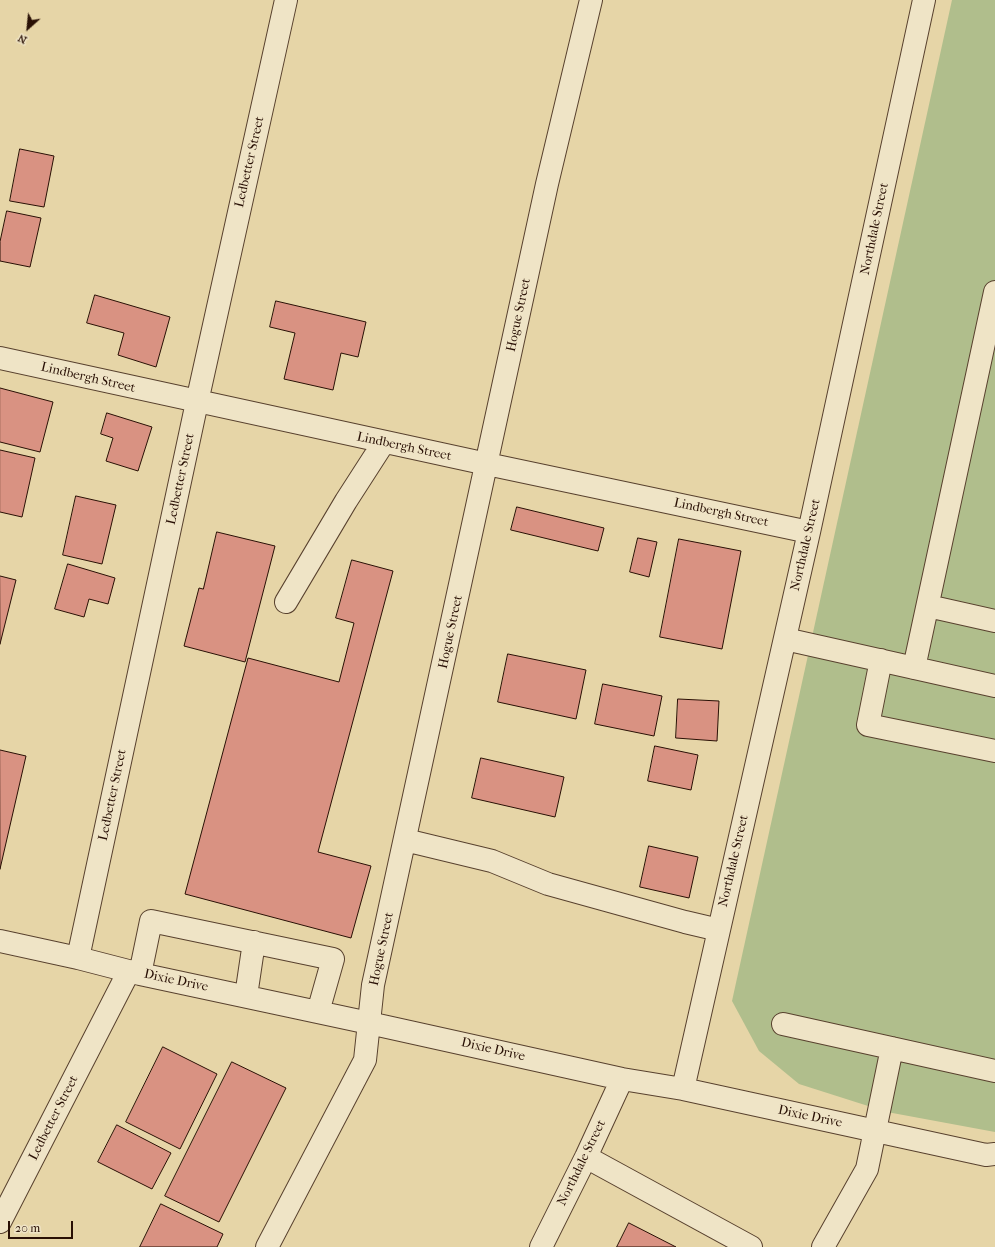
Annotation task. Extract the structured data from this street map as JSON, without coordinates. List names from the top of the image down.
{
  "streets": {
    "street": [
      "Ledbetter Street",
      "Northdale Street",
      "Hogue Street",
      "Lindbergh Street",
      "Dixie Drive"
    ]
  },
  "crossings": [
    ["Ledbetter Street", "Lindbergh Street"],
    ["Ledbetter Street", "Dixie Drive"],
    ["Northdale Street", "Lindbergh Street"],
    ["Northdale Street", "Dixie Drive"],
    ["Hogue Street", "Lindbergh Street"],
    ["Hogue Street", "Dixie Drive"]
  ],
  "scale_bar": "20 m",
  "north": "bottom left"
}
